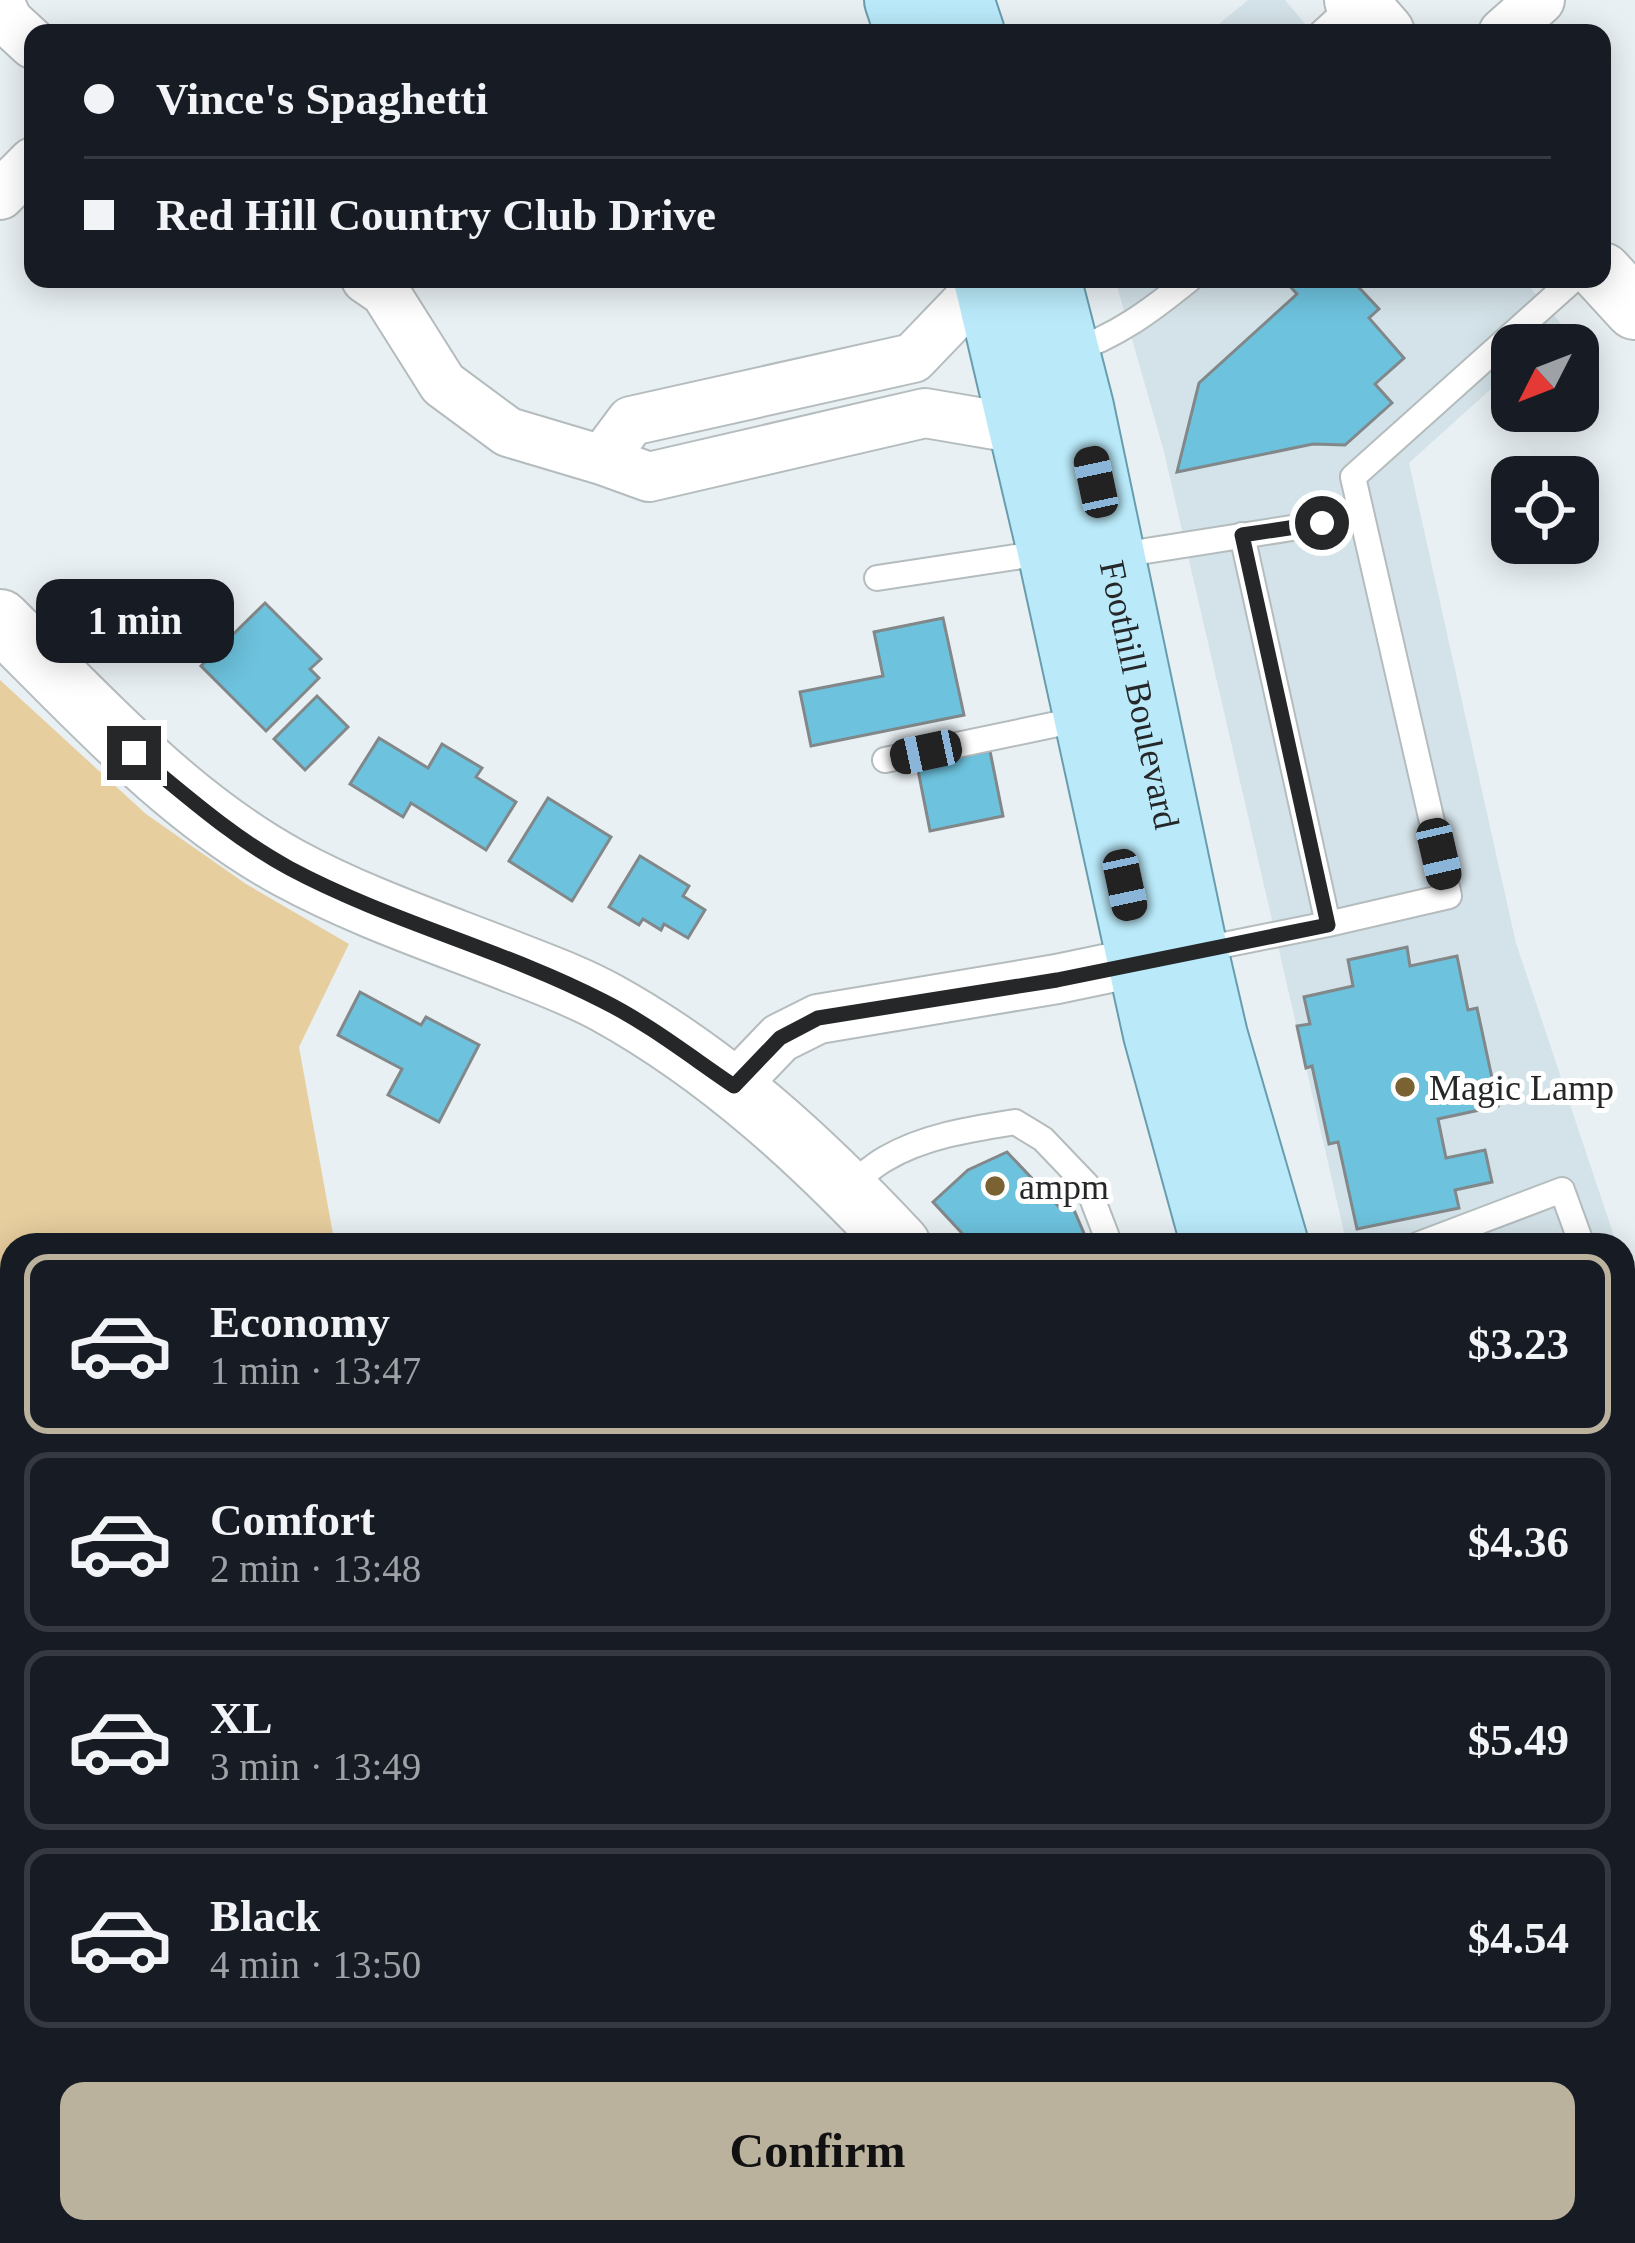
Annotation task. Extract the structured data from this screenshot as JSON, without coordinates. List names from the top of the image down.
{
  "streets": {
    "main road": ["Foothill Boulevard"]
  },
  "places": ["Magic Lamp", "ampm"],
  "north": "bottom left",
  "page": {
    "banner": ["Vince's Spaghetti", "Red Hill Country Club Drive"],
    "bubble": "1 min",
    "list": [
      {
        "name": "Economy",
        "note": "1 min · 13:47",
        "value": "$3.23"
      },
      {
        "name": "Comfort",
        "note": "2 min · 13:48",
        "value": "$4.36"
      },
      {
        "name": "XL",
        "note": "3 min · 13:49",
        "value": "$5.49"
      },
      {
        "name": "Black",
        "note": "4 min · 13:50",
        "value": "$4.54"
      }
    ],
    "buttons": "Confirm"
  }
}
